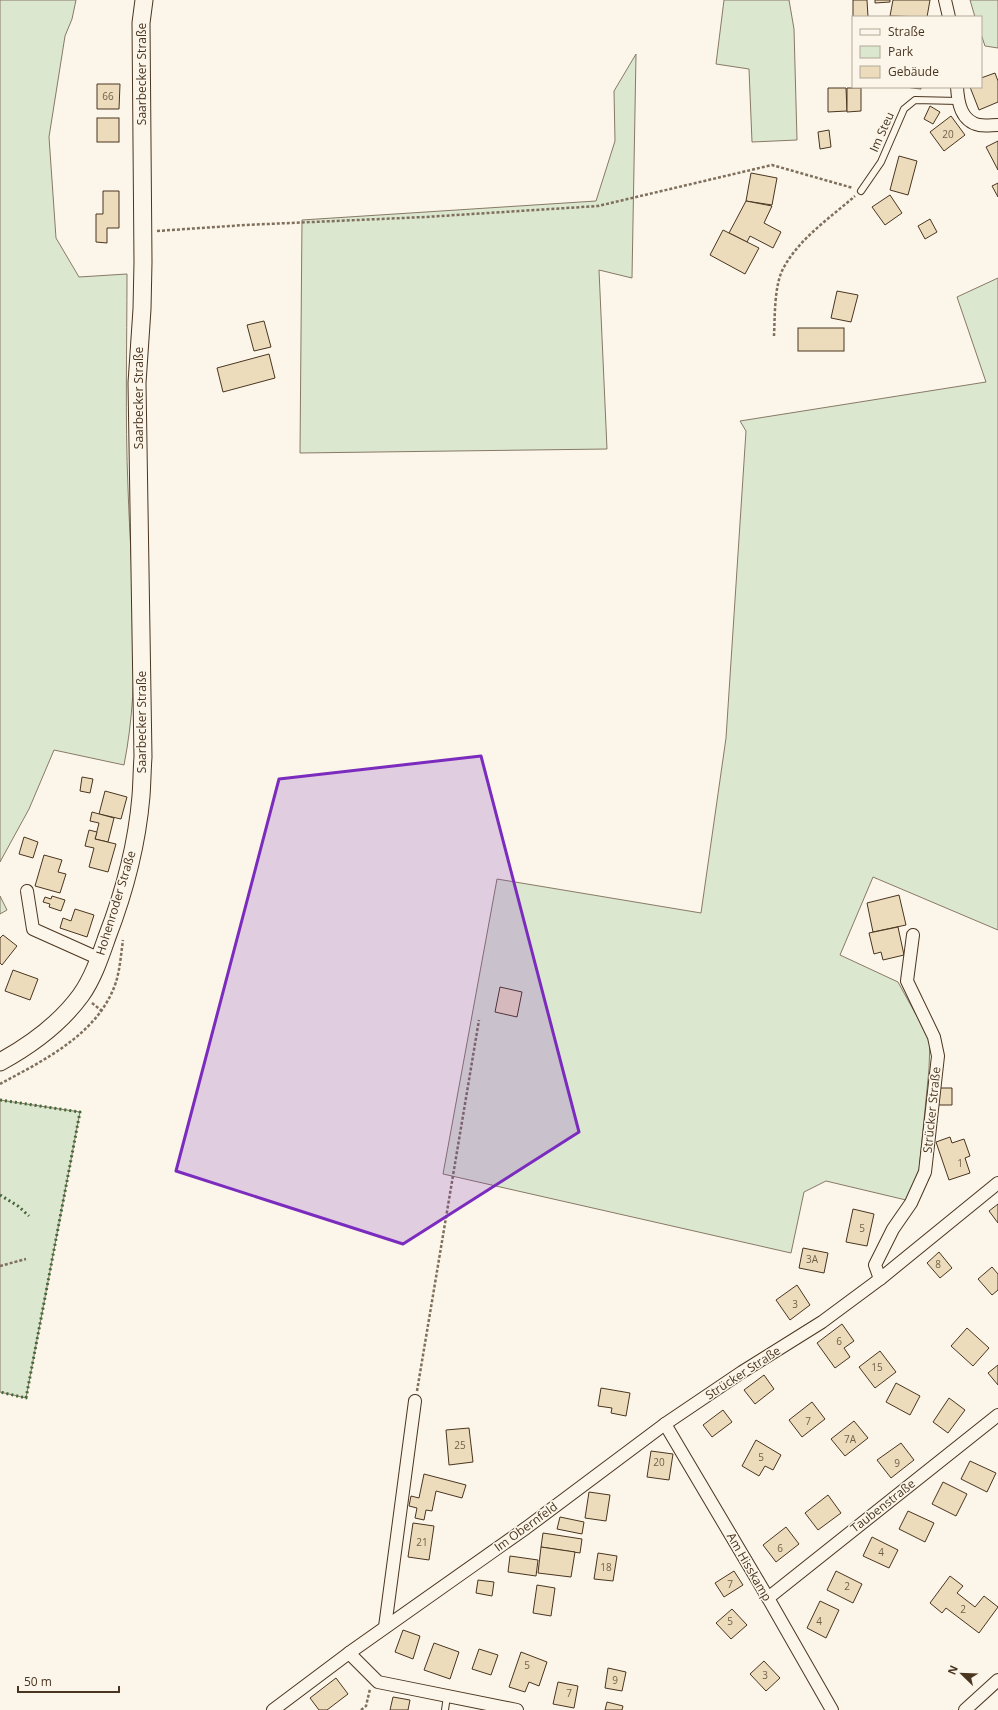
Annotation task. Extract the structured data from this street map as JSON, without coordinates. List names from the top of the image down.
{
  "streets": {
    "main road": ["Saarbecker Straße", "Hohenroder Straße"],
    "street": [
      "Strücker Straße",
      "Taubenstraße",
      "Im Obernfeld",
      "Am Hisskamp"
    ],
    "lane": ["Im Steu"]
  },
  "crossings": [
    ["Saarbecker Straße", "Hohenroder Straße"],
    ["Strücker Straße", "Im Obernfeld"],
    ["Strücker Straße", "Am Hisskamp"],
    ["Taubenstraße", "Am Hisskamp"],
    ["Im Obernfeld", "Am Hisskamp"]
  ],
  "house_numbers": [
    "66",
    "20",
    "1",
    "5",
    "3A",
    "8",
    "3",
    "6",
    "15",
    "7",
    "7A",
    "25",
    "5",
    "20",
    "9",
    "21",
    "6",
    "4",
    "18",
    "7",
    "2",
    "2",
    "5",
    "4",
    "5",
    "3",
    "9",
    "7"
  ],
  "legend": ["Straße", "Park", "Gebäude"],
  "scale_bar": "50 m",
  "north": "top left"
}
